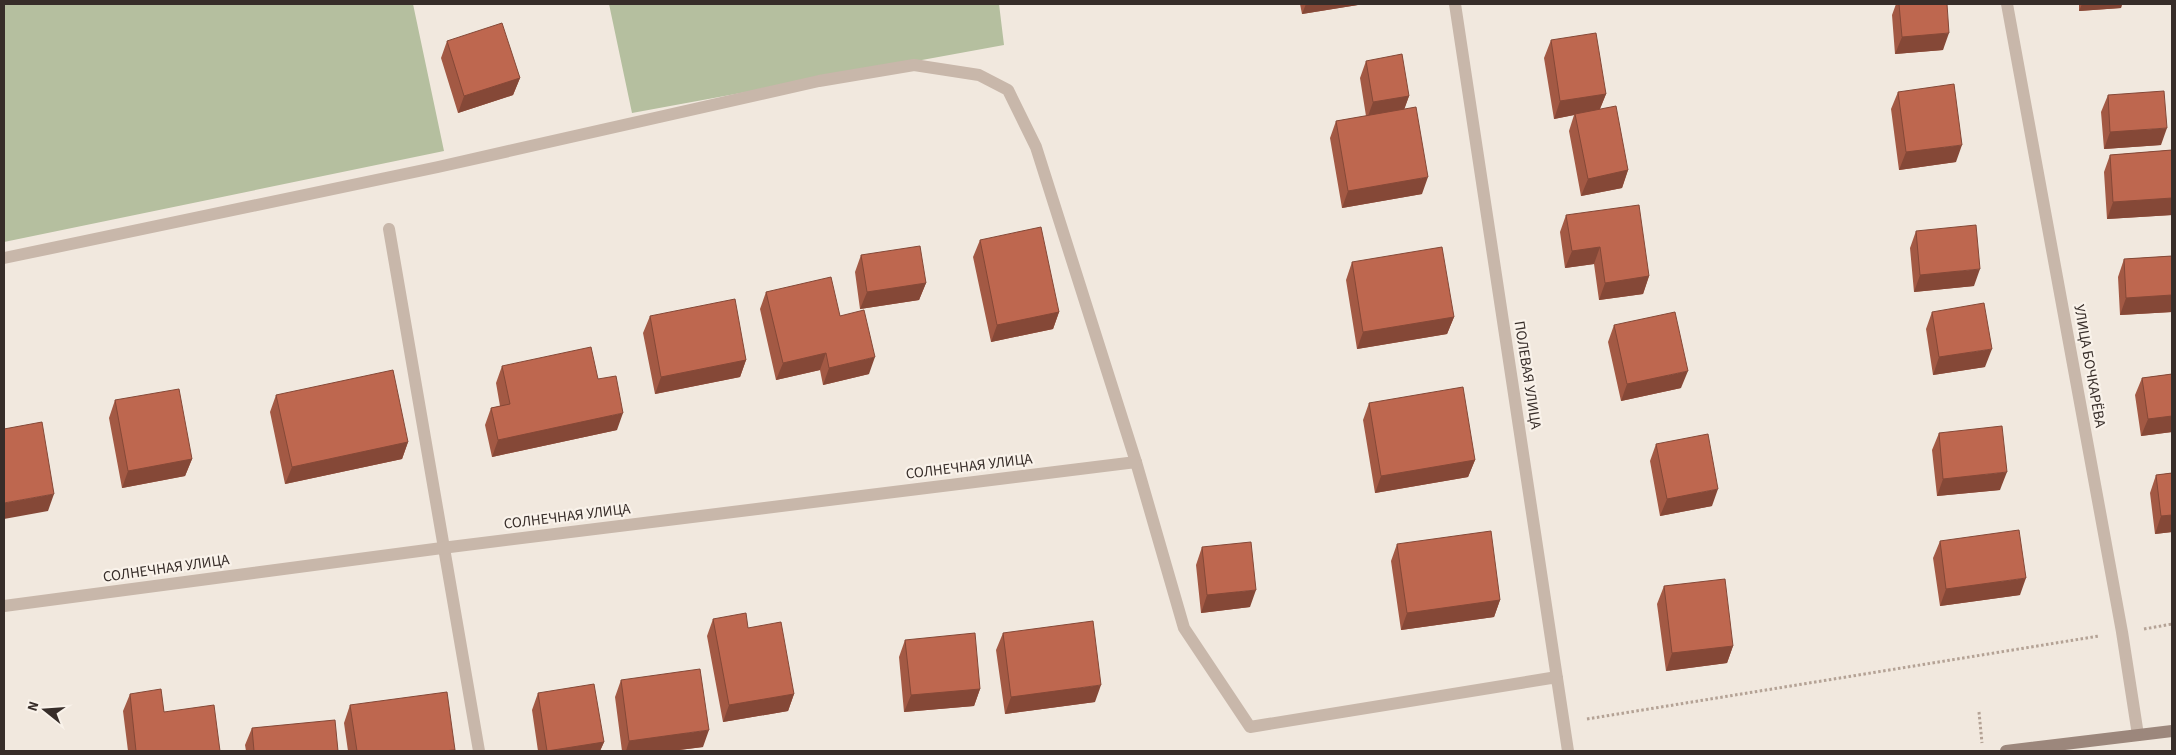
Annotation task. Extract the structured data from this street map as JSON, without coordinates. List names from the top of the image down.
{
  "streets": {
    "street": ["УЛИЦА БОЧКАРЁВА", "ПОЛЕВАЯ УЛИЦА", "СОЛНЕЧНАЯ УЛИЦА"]
  },
  "north": "left"
}
